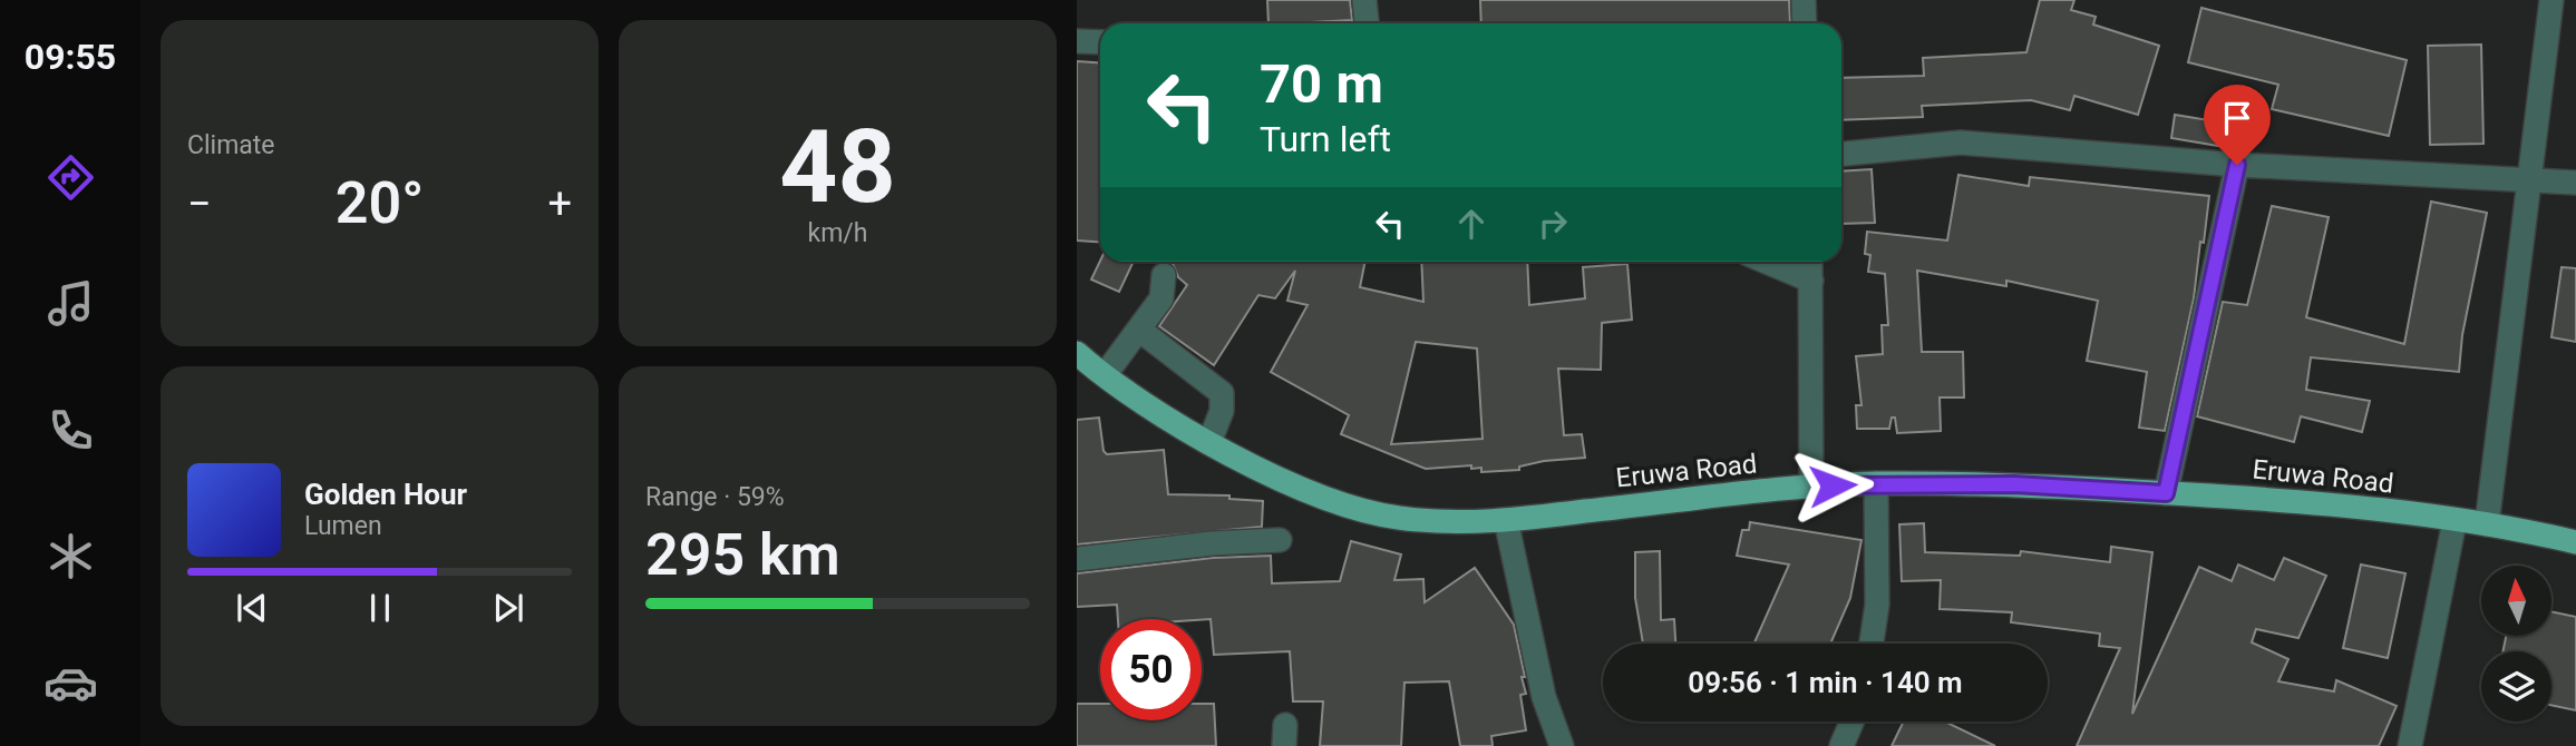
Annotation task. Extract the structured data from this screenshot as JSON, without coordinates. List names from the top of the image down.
{
  "streets": {
    "main road": ["Eruwa Road"]
  },
  "north": "top",
  "page": {
    "tabs": "09:55",
    "tile": [
      "Climate",
      ["48", "km/h"],
      ["Range · 59%", "295 km"]
    ],
    "turn": ["70 m", "Turn left"],
    "heat": ["−", "20°", "+"],
    "song": ["Golden Hour", "Lumen"],
    "limit": "50",
    "trip": "09:56 · 1 min · 140 m"
  }
}
